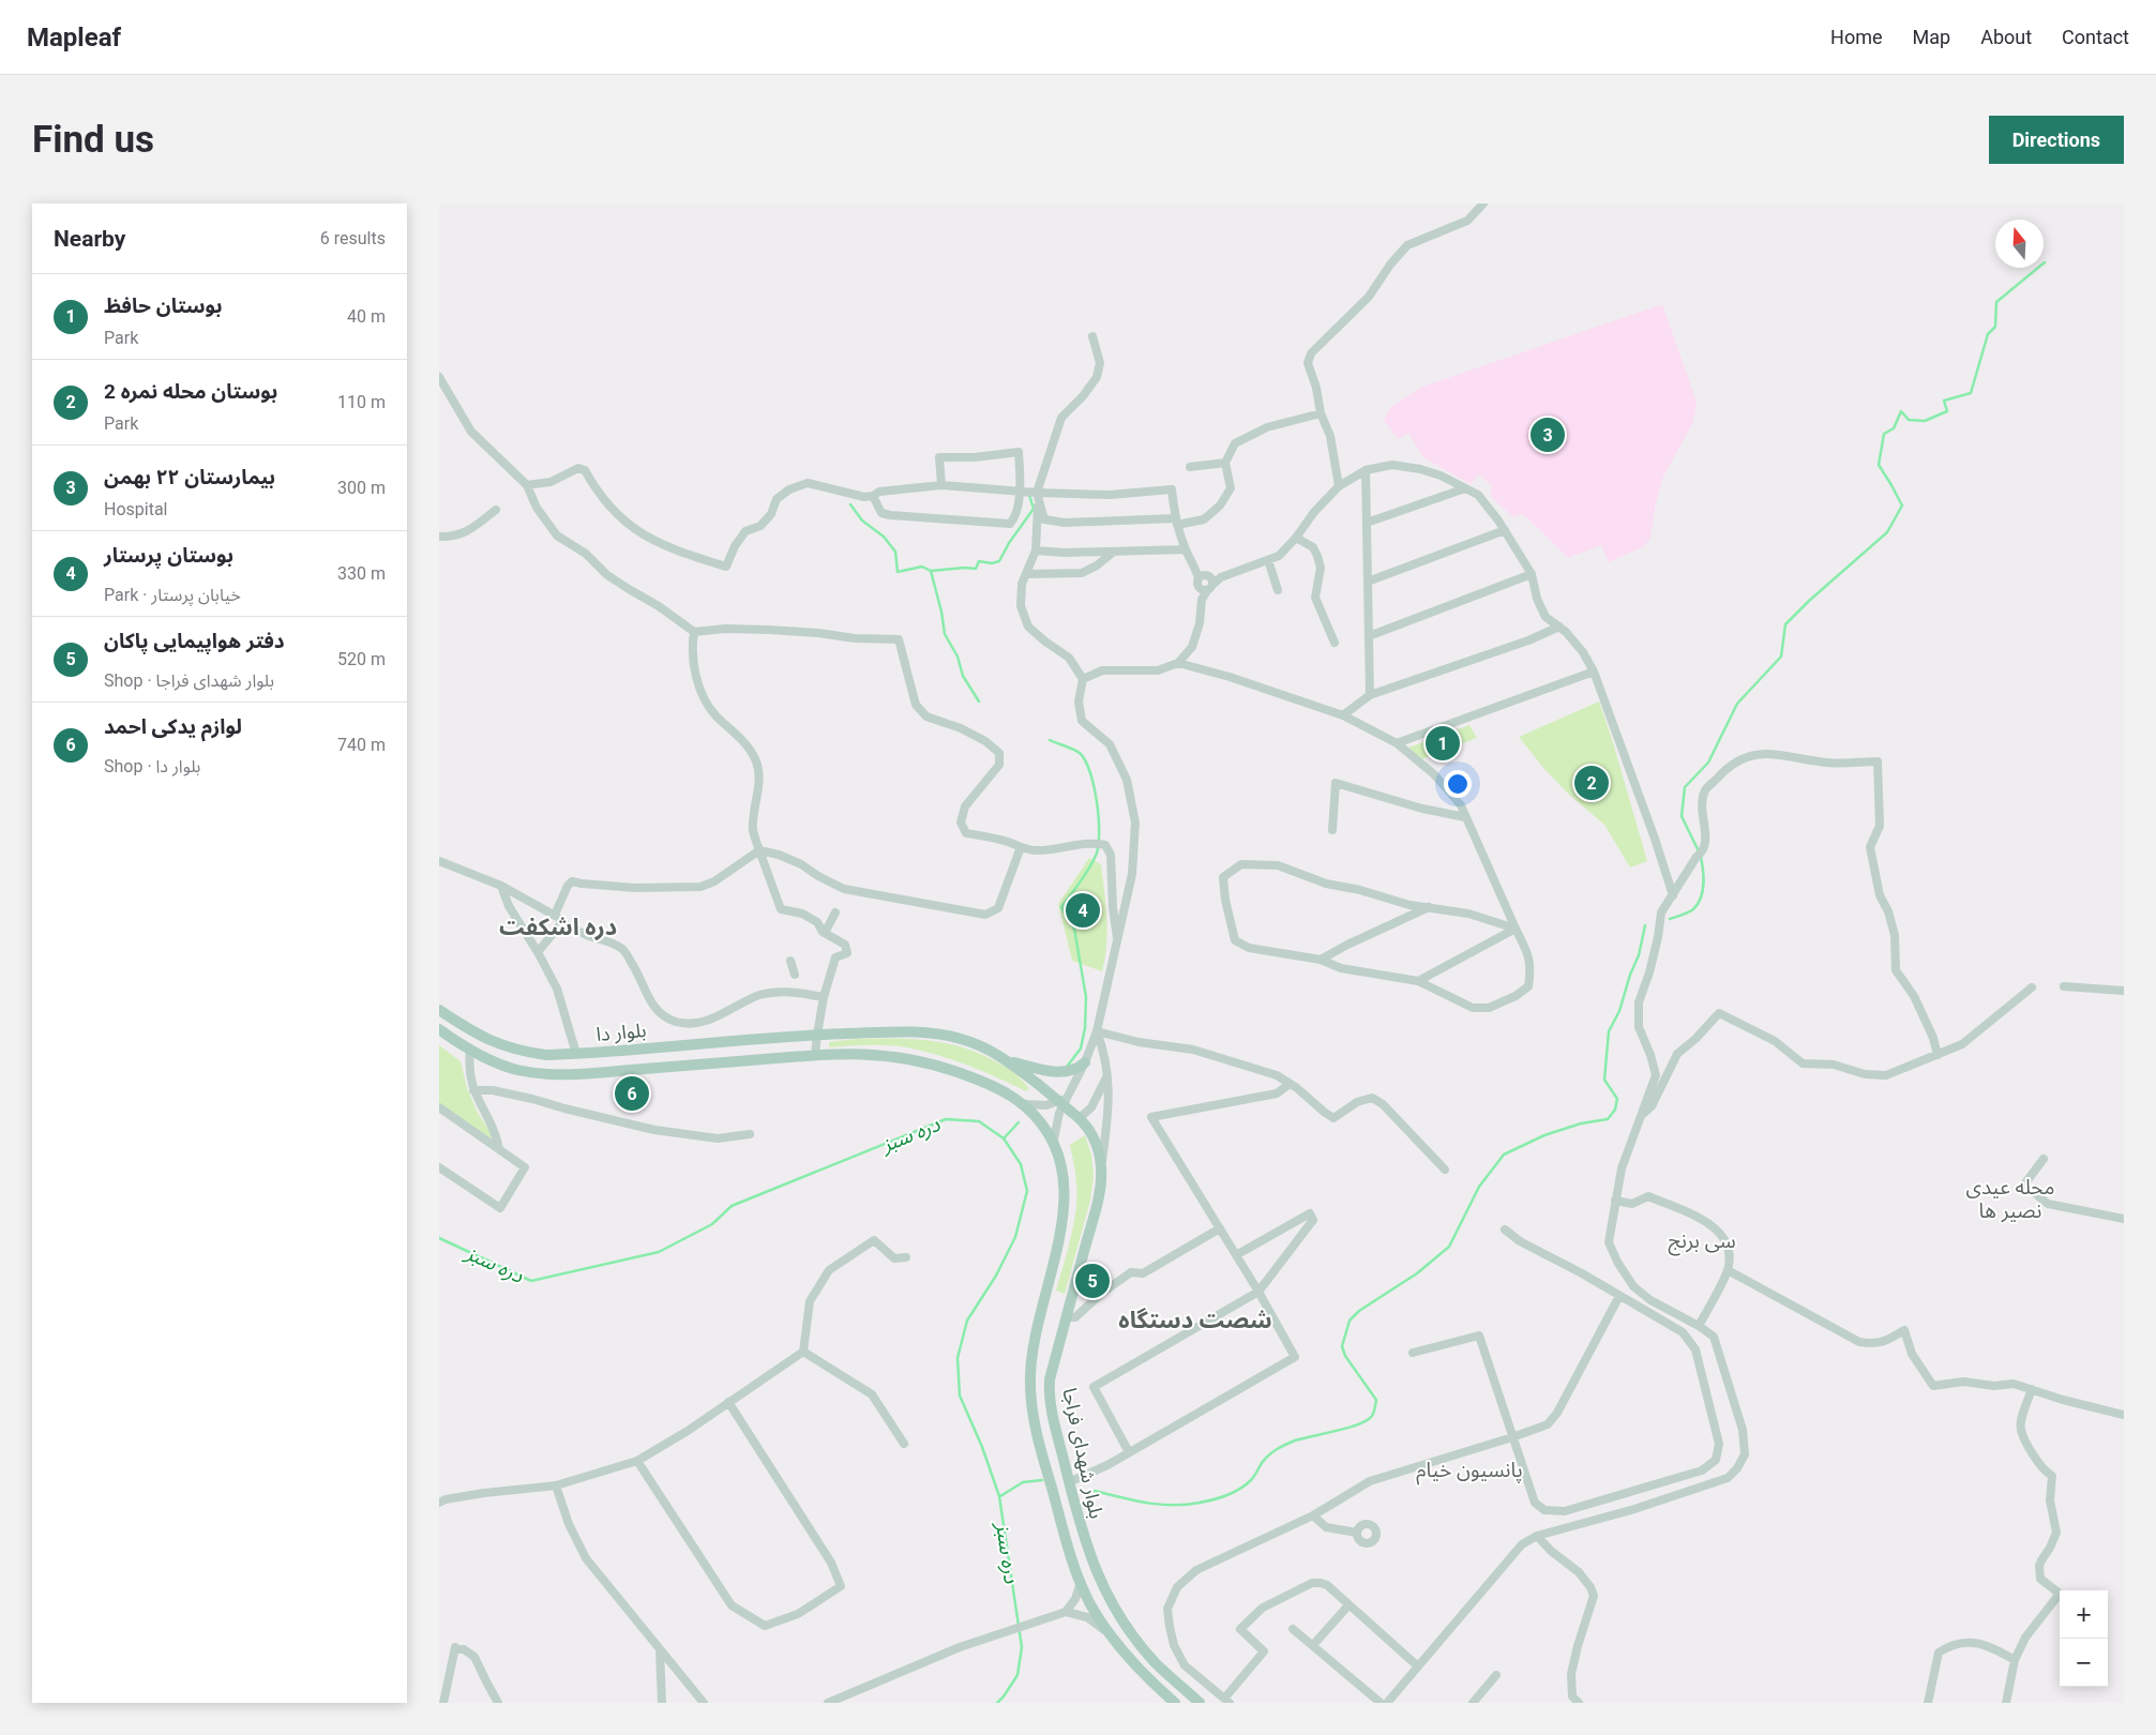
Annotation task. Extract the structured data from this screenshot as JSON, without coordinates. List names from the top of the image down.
{
  "streets": {
    "main road": ["بلوار دا", "بلوار شهدای فراجا"]
  },
  "crossings": [
    ["بلوار دا", "بلوار شهدای فراجا"]
  ],
  "districts": [
    "دره اشکفت",
    "محله عیدی نصیر ها",
    "سی برنج",
    "شصت دستگاه",
    "پانسیون خیام"
  ],
  "water": ["دره سبز"],
  "north": "top",
  "page": {
    "header": "Mapleaf",
    "nav": [
      "Home",
      "Map",
      "About",
      "Contact"
    ],
    "buttons": "Directions",
    "title": "Find us",
    "heading": ["Nearby", "6 results"],
    "list": [
      {
        "mark": "1",
        "name": "بوستان حافظ",
        "note": "Park",
        "value": "40 m"
      },
      {
        "mark": "2",
        "name": "بوستان محله نمره 2",
        "note": "Park",
        "value": "110 m"
      },
      {
        "mark": "3",
        "name": "بیمارستان ۲۲ بهمن",
        "note": "Hospital",
        "value": "300 m"
      },
      {
        "mark": "4",
        "name": "بوستان پرستار",
        "note": "Park · خیابان پرستار",
        "value": "330 m"
      },
      {
        "mark": "5",
        "name": "دفتر هواپیمایی پاکان",
        "note": "Shop · بلوار شهدای فراجا",
        "value": "520 m"
      },
      {
        "mark": "6",
        "name": "لوازم یدکی احمد",
        "note": "Shop · بلوار دا",
        "value": "740 m"
      }
    ],
    "pins": [
      "3",
      "1",
      "2",
      "4",
      "6",
      "5"
    ],
    "map_buttons": ["+", "−"]
  }
}
